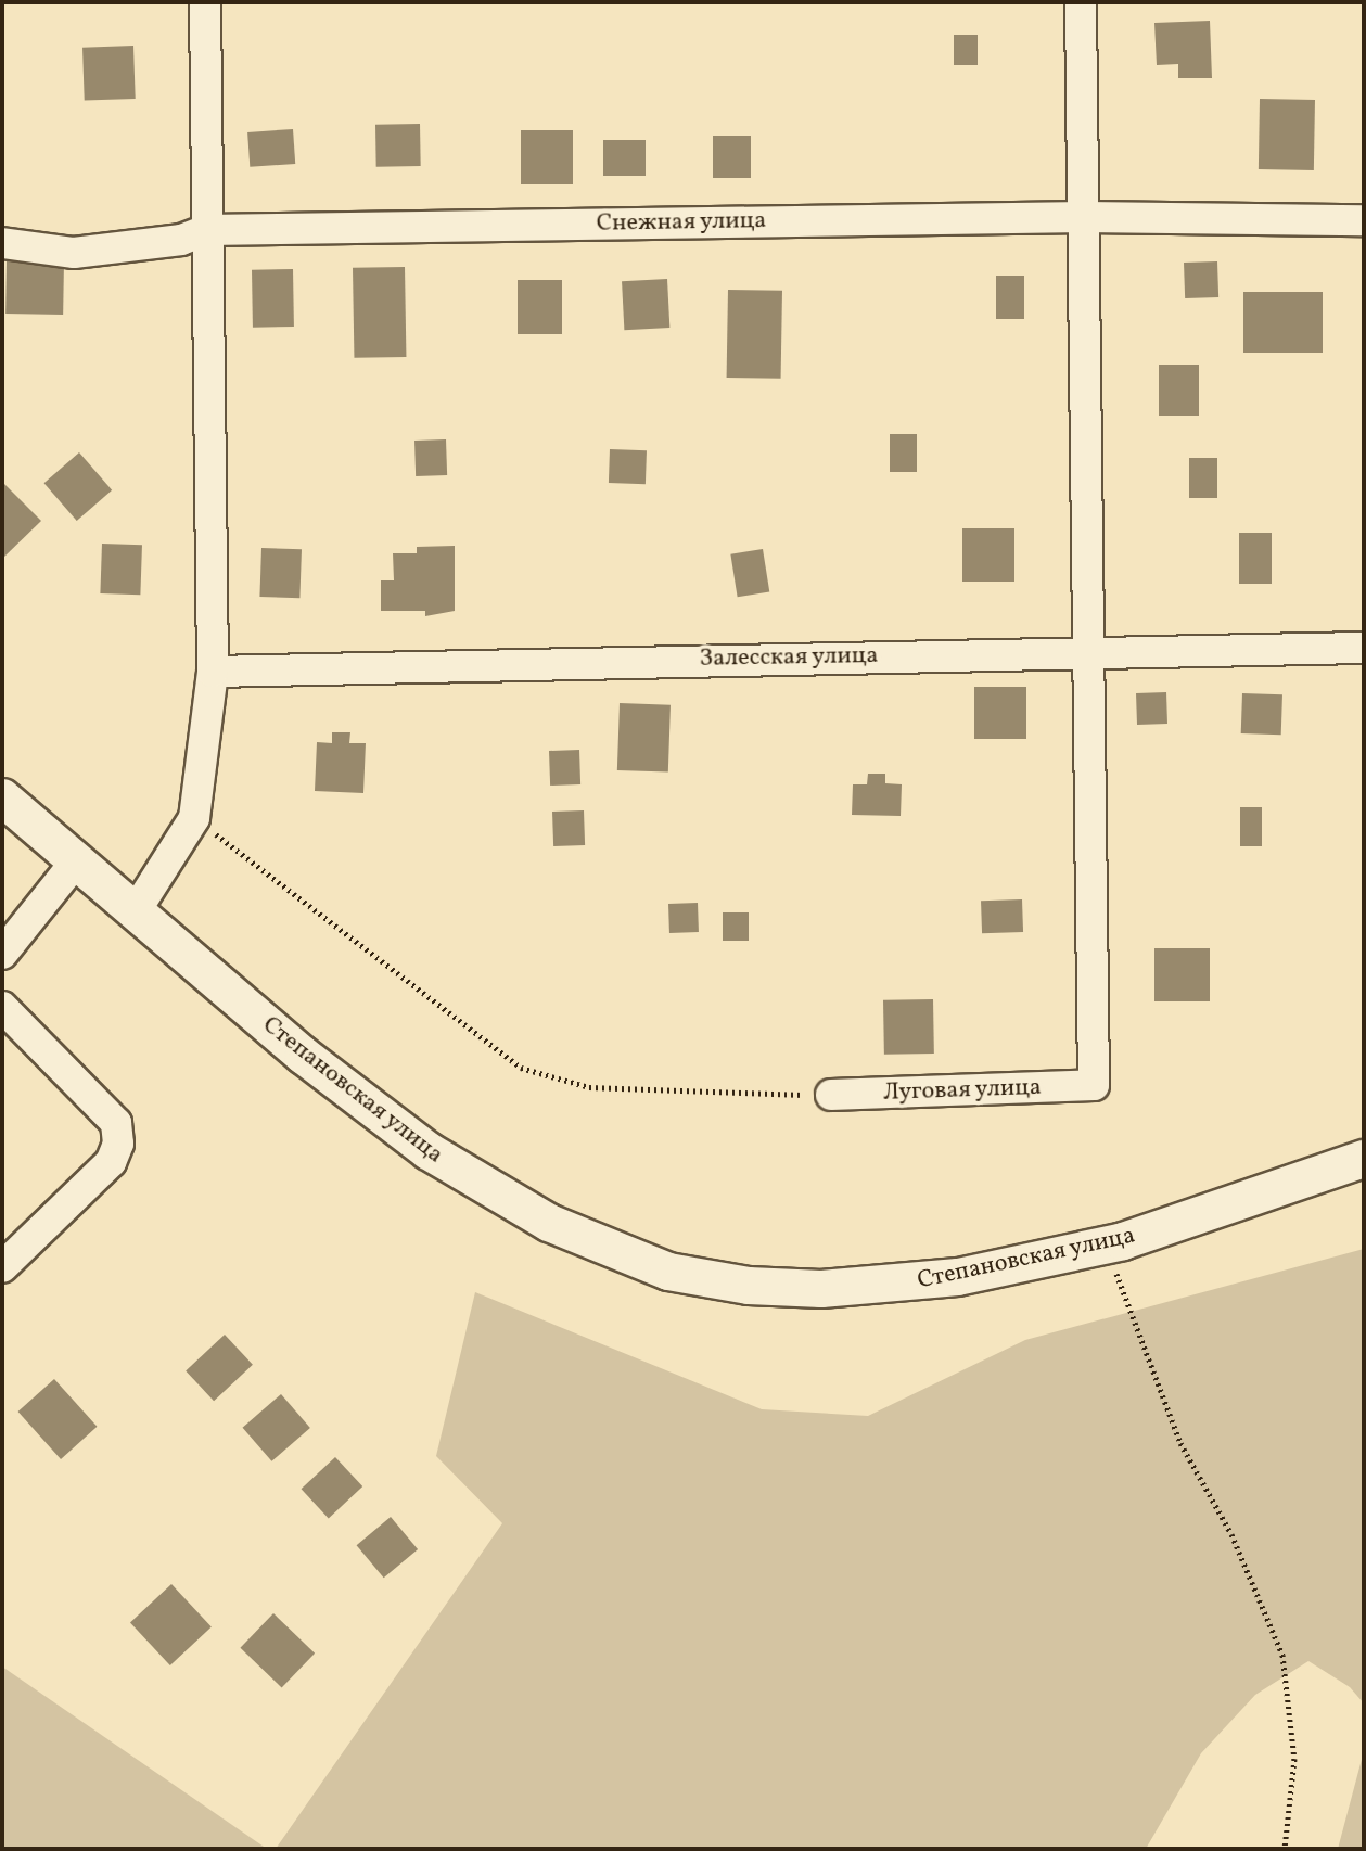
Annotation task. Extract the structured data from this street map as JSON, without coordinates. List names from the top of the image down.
{
  "streets": {
    "street": [
      "Снежная улица",
      "Залесская улица",
      "Степановская улица",
      "Луговая улица"
    ]
  },
  "crossings": [
    ["Залесская улица", "Луговая улица"]
  ]
}
